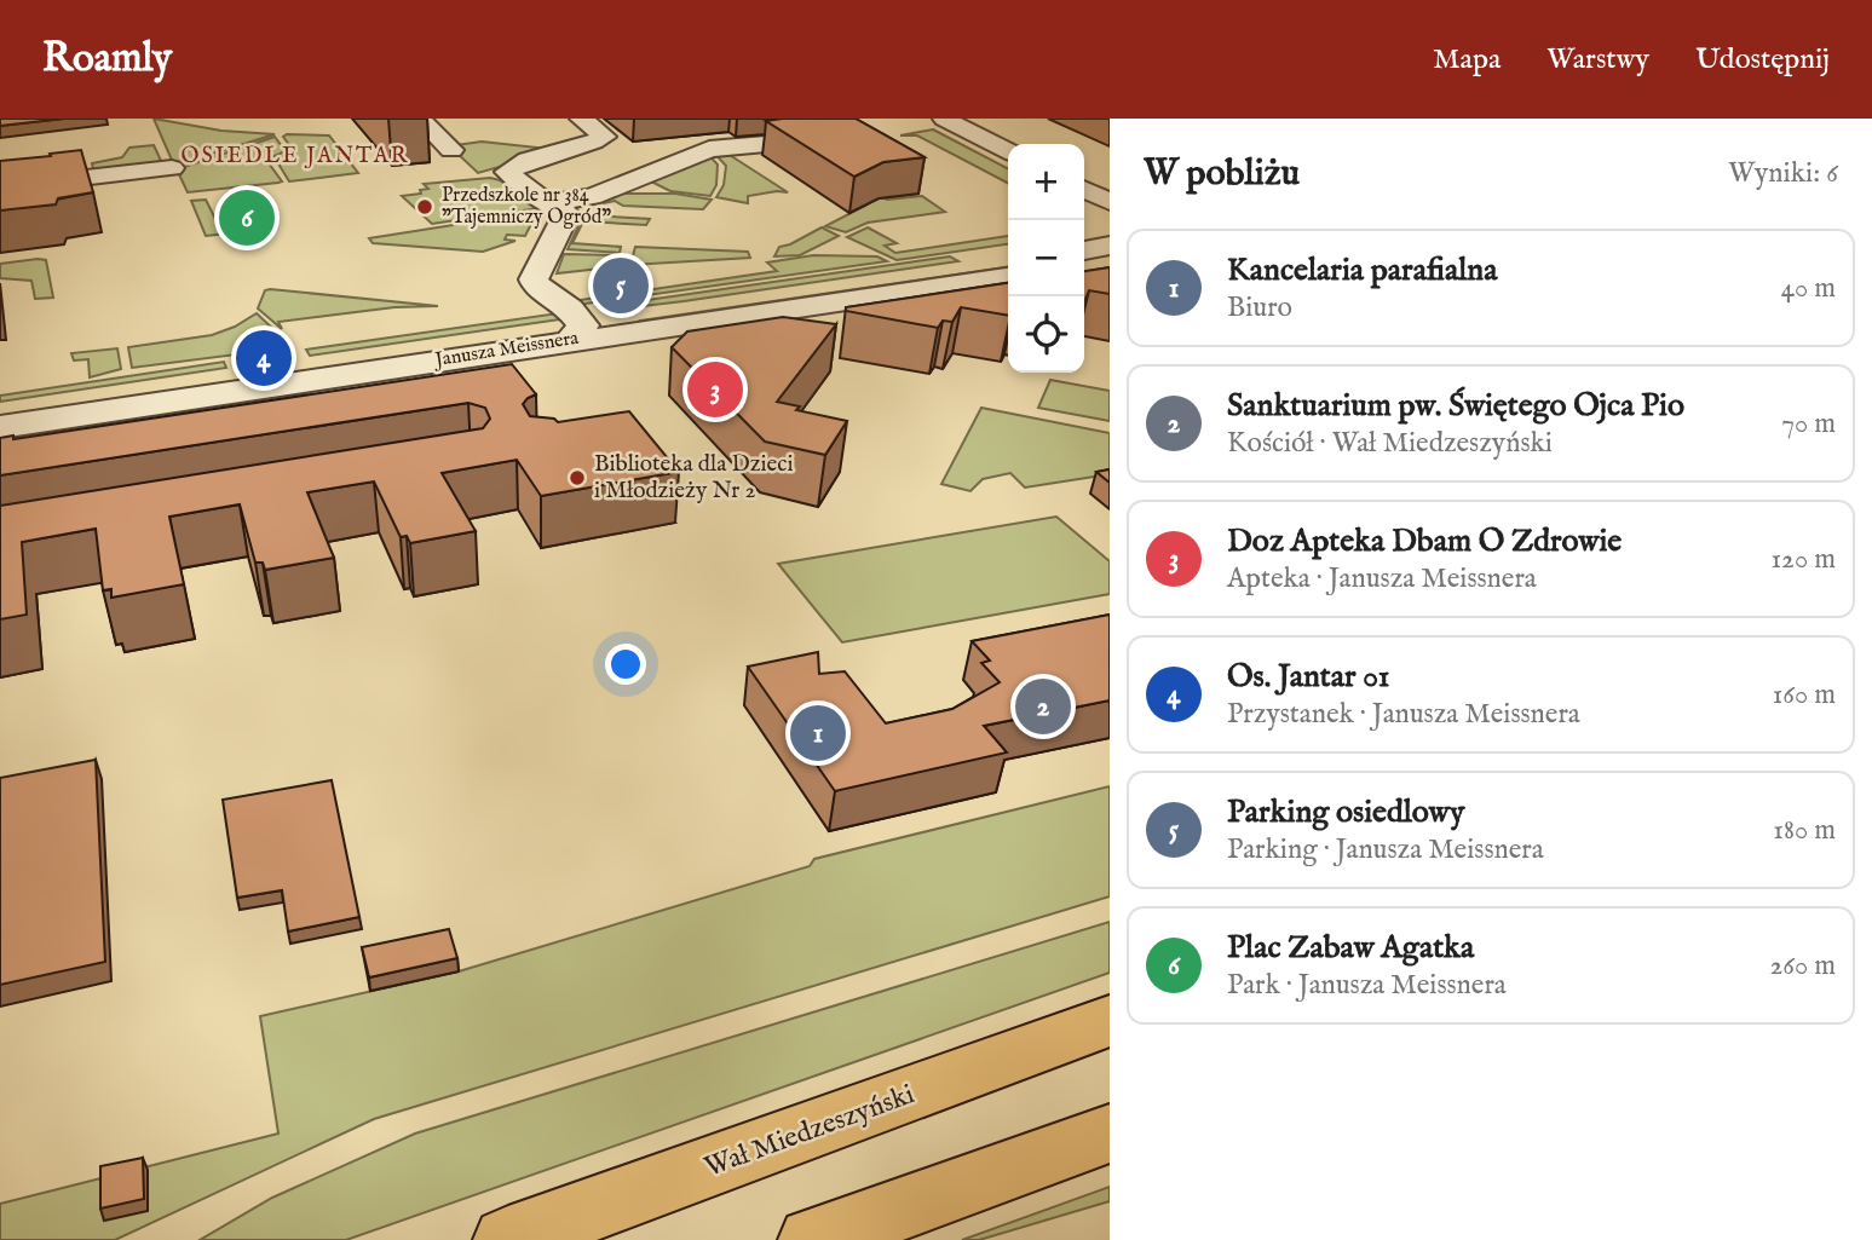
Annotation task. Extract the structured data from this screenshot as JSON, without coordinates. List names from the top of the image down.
{
  "streets": {
    "main road": ["Wał Miedzeszyński"],
    "street": ["Janusza Meissnera"]
  },
  "districts": ["OSIEDLE JANTAR"],
  "places": ["Przedszkole nr 384 \"Tajemniczy Ogród\"", "Biblioteka dla Dzieci i Młodzieży Nr 2"],
  "page": {
    "header": "Roamly",
    "nav": ["Mapa", "Warstwy", "Udostępnij"],
    "heading": ["W pobliżu", "Wyniki: 6"],
    "map_buttons": ["+", "−"],
    "pins": [
      "6",
      "5",
      "4",
      "3",
      "2",
      "1"
    ],
    "list": [
      {
        "mark": "1",
        "name": "Kancelaria parafialna",
        "note": "Biuro",
        "value": "40 m"
      },
      {
        "mark": "2",
        "name": "Sanktuarium pw. Świętego Ojca Pio",
        "note": "Kościół · Wał Miedzeszyński",
        "value": "70 m"
      },
      {
        "mark": "3",
        "name": "Doz Apteka Dbam O Zdrowie",
        "note": "Apteka · Janusza Meissnera",
        "value": "120 m"
      },
      {
        "mark": "4",
        "name": "Os. Jantar 01",
        "note": "Przystanek · Janusza Meissnera",
        "value": "160 m"
      },
      {
        "mark": "5",
        "name": "Parking osiedlowy",
        "note": "Parking · Janusza Meissnera",
        "value": "180 m"
      },
      {
        "mark": "6",
        "name": "Plac Zabaw Agatka",
        "note": "Park · Janusza Meissnera",
        "value": "260 m"
      }
    ]
  }
}
